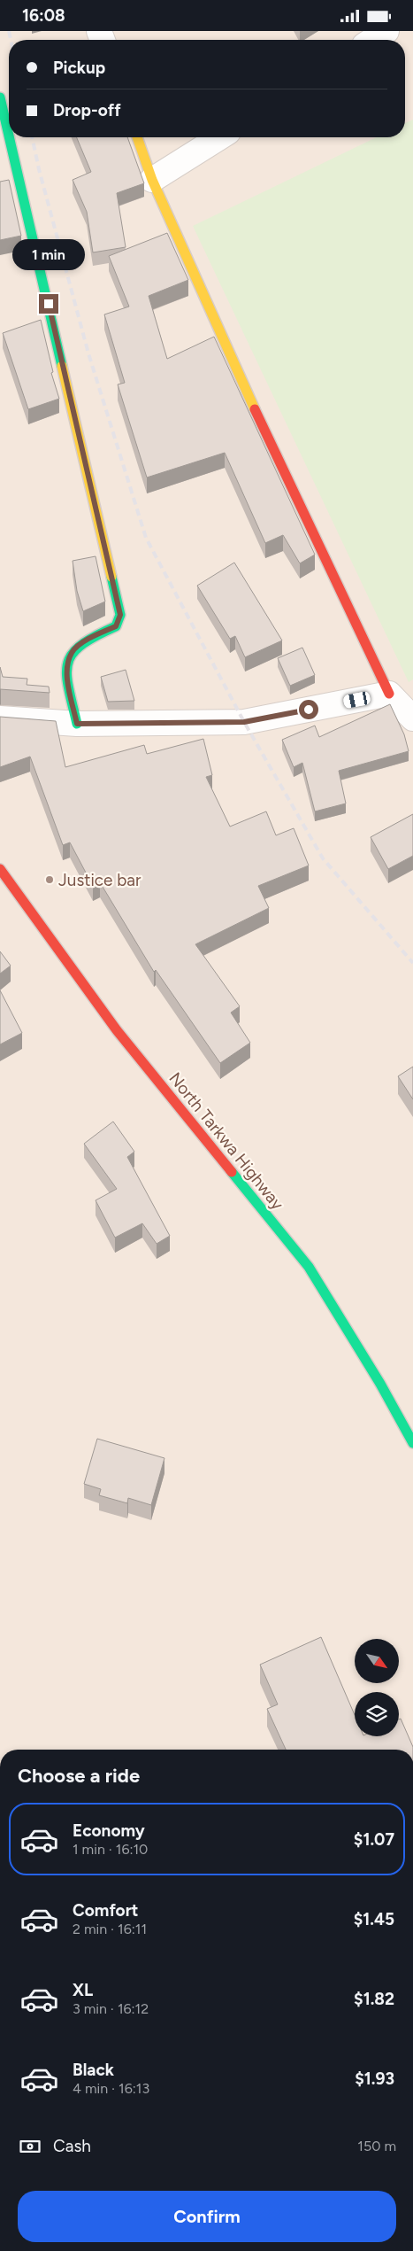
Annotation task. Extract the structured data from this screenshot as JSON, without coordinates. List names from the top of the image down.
{
  "streets": {
    "street": ["North Tarkwa Highway"]
  },
  "places": ["Justice bar"],
  "north": "bottom right",
  "page": {
    "status": "16:08",
    "banner": ["Pickup", "Drop-off"],
    "bubble": "1 min",
    "heading": "Choose a ride",
    "list": [
      {
        "name": "Economy",
        "note": "1 min · 16:10",
        "value": "$1.07"
      },
      {
        "name": "Comfort",
        "note": "2 min · 16:11",
        "value": "$1.45"
      },
      {
        "name": "XL",
        "note": "3 min · 16:12",
        "value": "$1.82"
      },
      {
        "name": "Black",
        "note": "4 min · 16:13",
        "value": "$1.93"
      }
    ],
    "pay": ["Cash", "150 m"],
    "buttons": "Confirm"
  }
}
